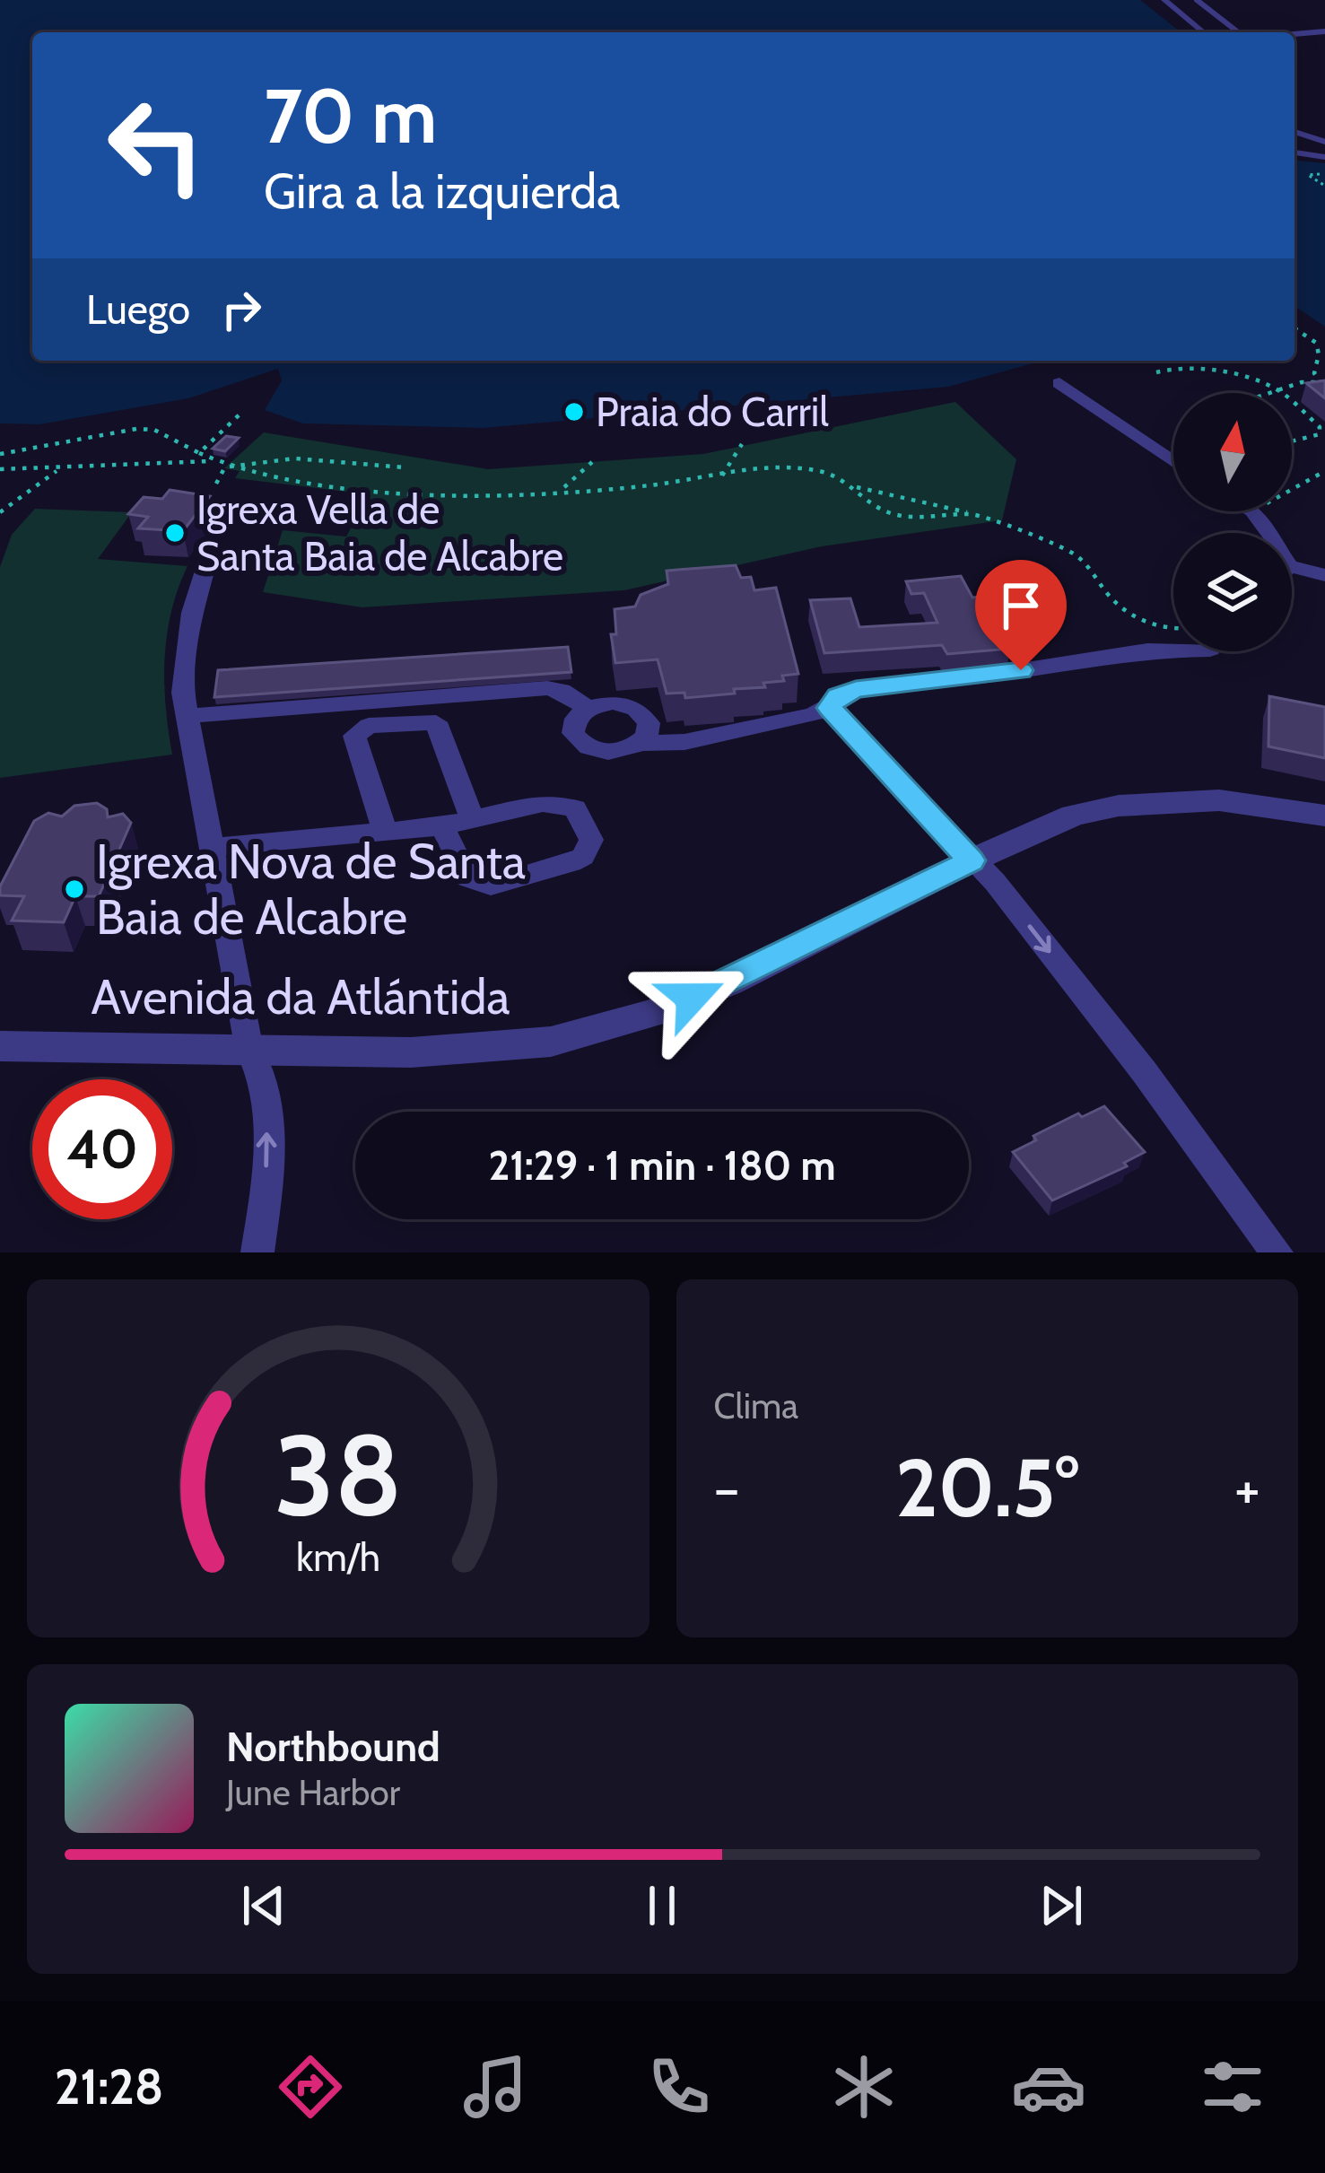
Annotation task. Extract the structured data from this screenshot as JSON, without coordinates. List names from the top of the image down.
{
  "streets": {
    "street": ["Avenida da Atlántida"]
  },
  "places": ["Praia do Carril", "Igrexa Vella de Santa Baia de Alcabre", "Igrexa Nova de Santa Baia de Alcabre"],
  "north": "top",
  "page": {
    "turn": ["70 m", "Gira a la izquierda"],
    "then": "Luego",
    "limit": "40",
    "trip": "21:29 · 1 min · 180 m",
    "tile": "Clima",
    "heat": ["−", "20.5°", "+"],
    "song": ["Northbound", "June Harbor"],
    "tabs": "21:28",
    "gauge": ["38", "km/h"]
  }
}
